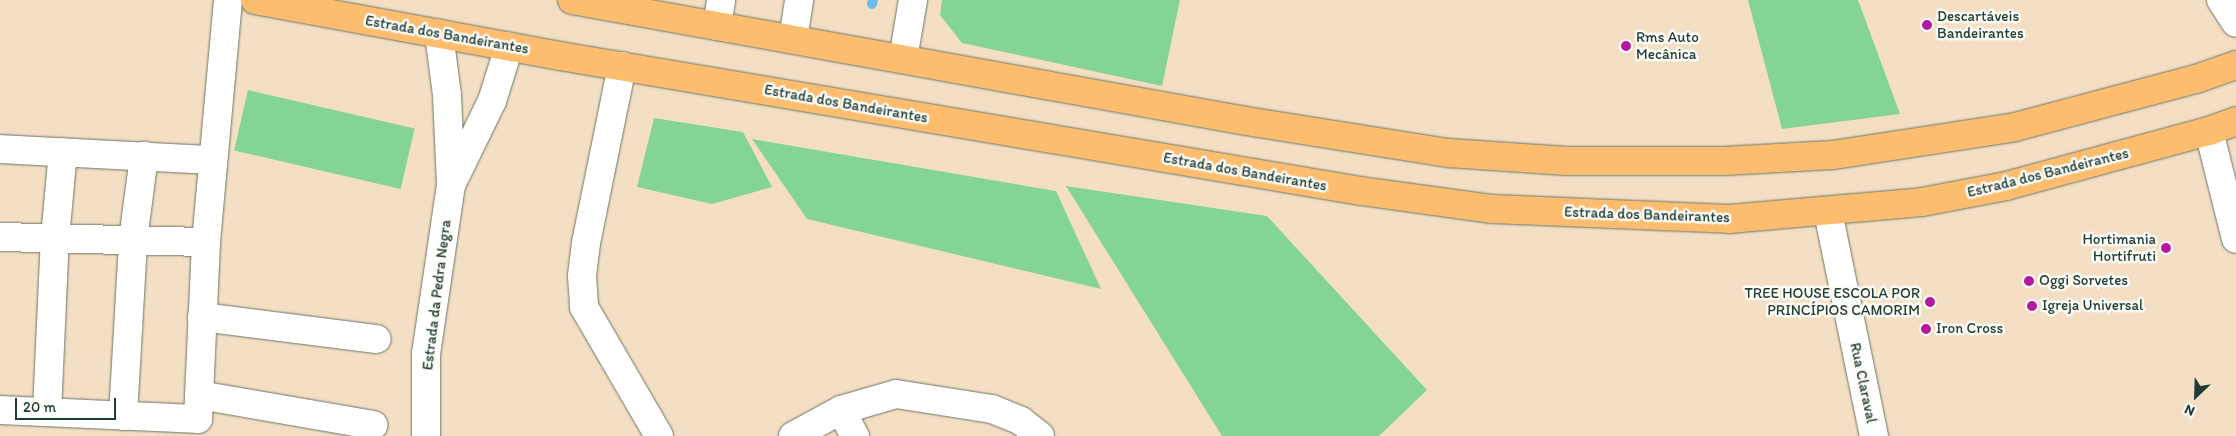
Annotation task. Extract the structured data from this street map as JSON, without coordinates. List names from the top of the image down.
{
  "streets": {
    "main road": ["Estrada dos Bandeirantes"],
    "street": ["Estrada da Pedra Negra", "Rua Claraval"]
  },
  "crossings": [
    ["Estrada dos Bandeirantes", "Estrada da Pedra Negra"],
    ["Estrada dos Bandeirantes", "Rua Claraval"]
  ],
  "places": [
    "Descartáveis Bandeirantes",
    "Rms Auto Mecânica",
    "Hortimania Hortifruti",
    "Oggi Sorvetes",
    "TREE HOUSE ESCOLA POR PRINCÍPIOS CAMORIM",
    "Igreja Universal",
    "Iron Cross"
  ],
  "scale_bar": "20 m",
  "north": "bottom left"
}
